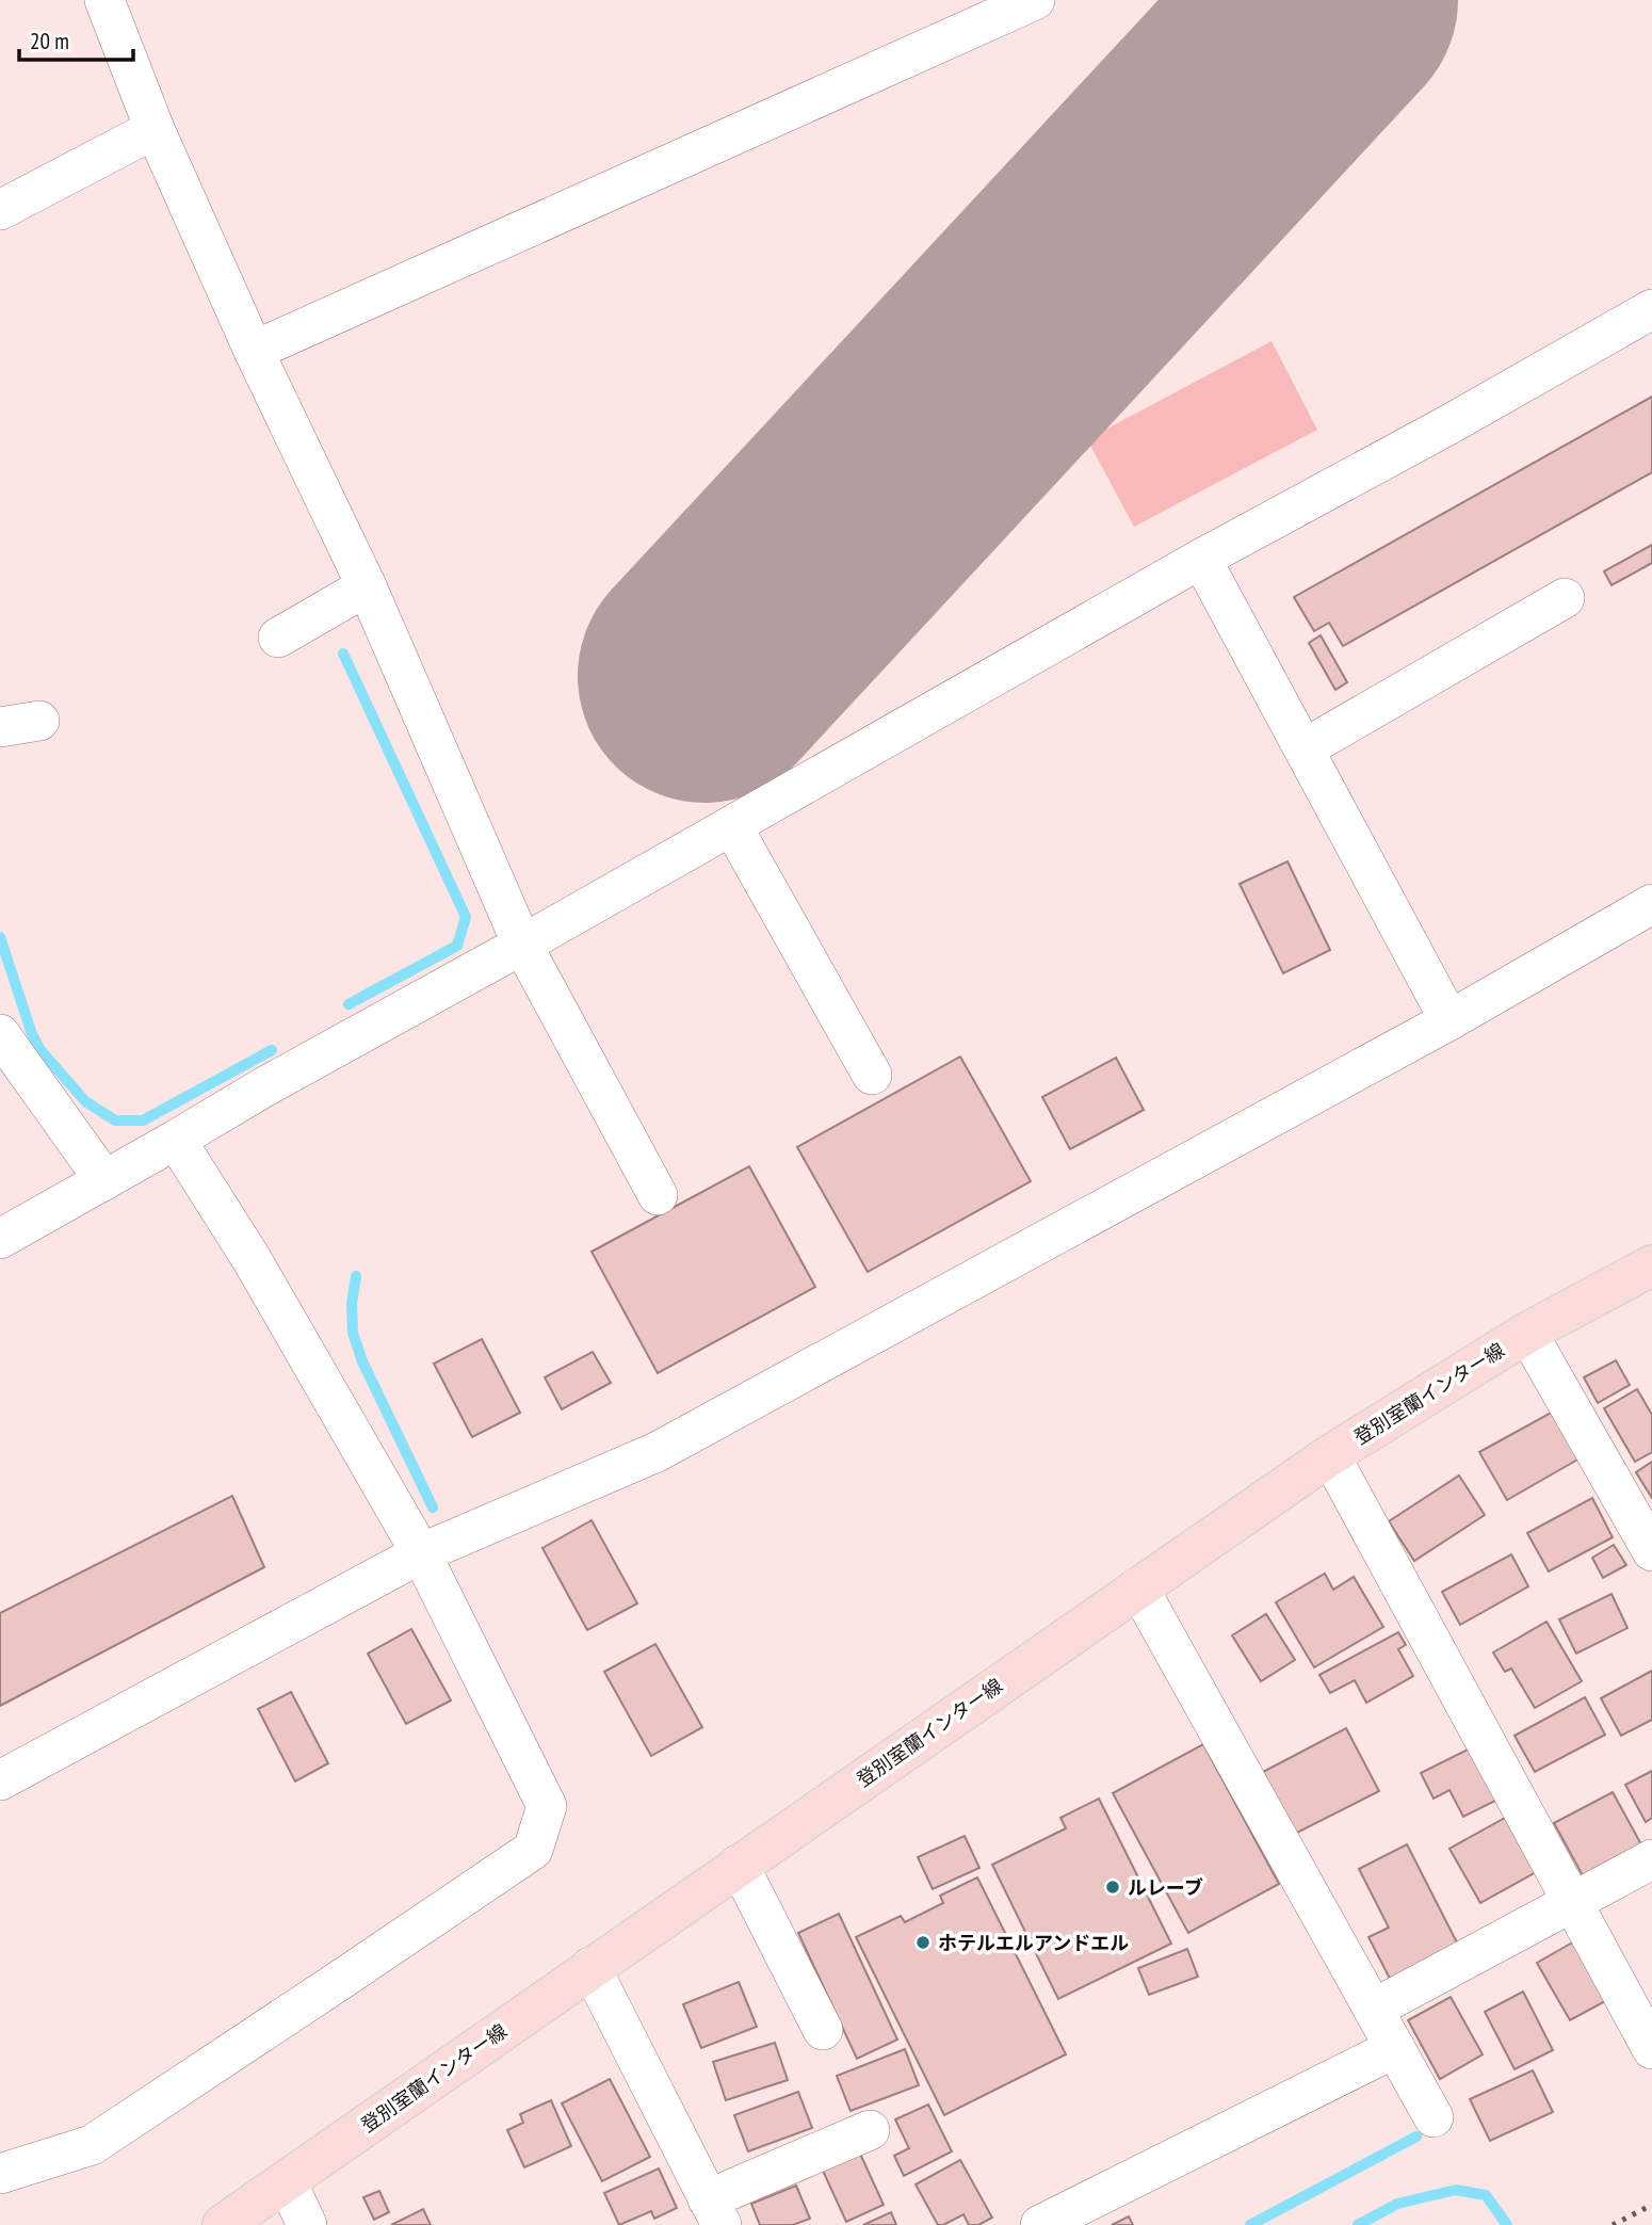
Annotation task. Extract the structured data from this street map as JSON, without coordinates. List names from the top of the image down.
{
  "streets": {
    "main road": ["登別室蘭インター線"]
  },
  "places": ["ルレーブ", "ホテルエルアンドエル"],
  "scale_bar": "20 m"
}
